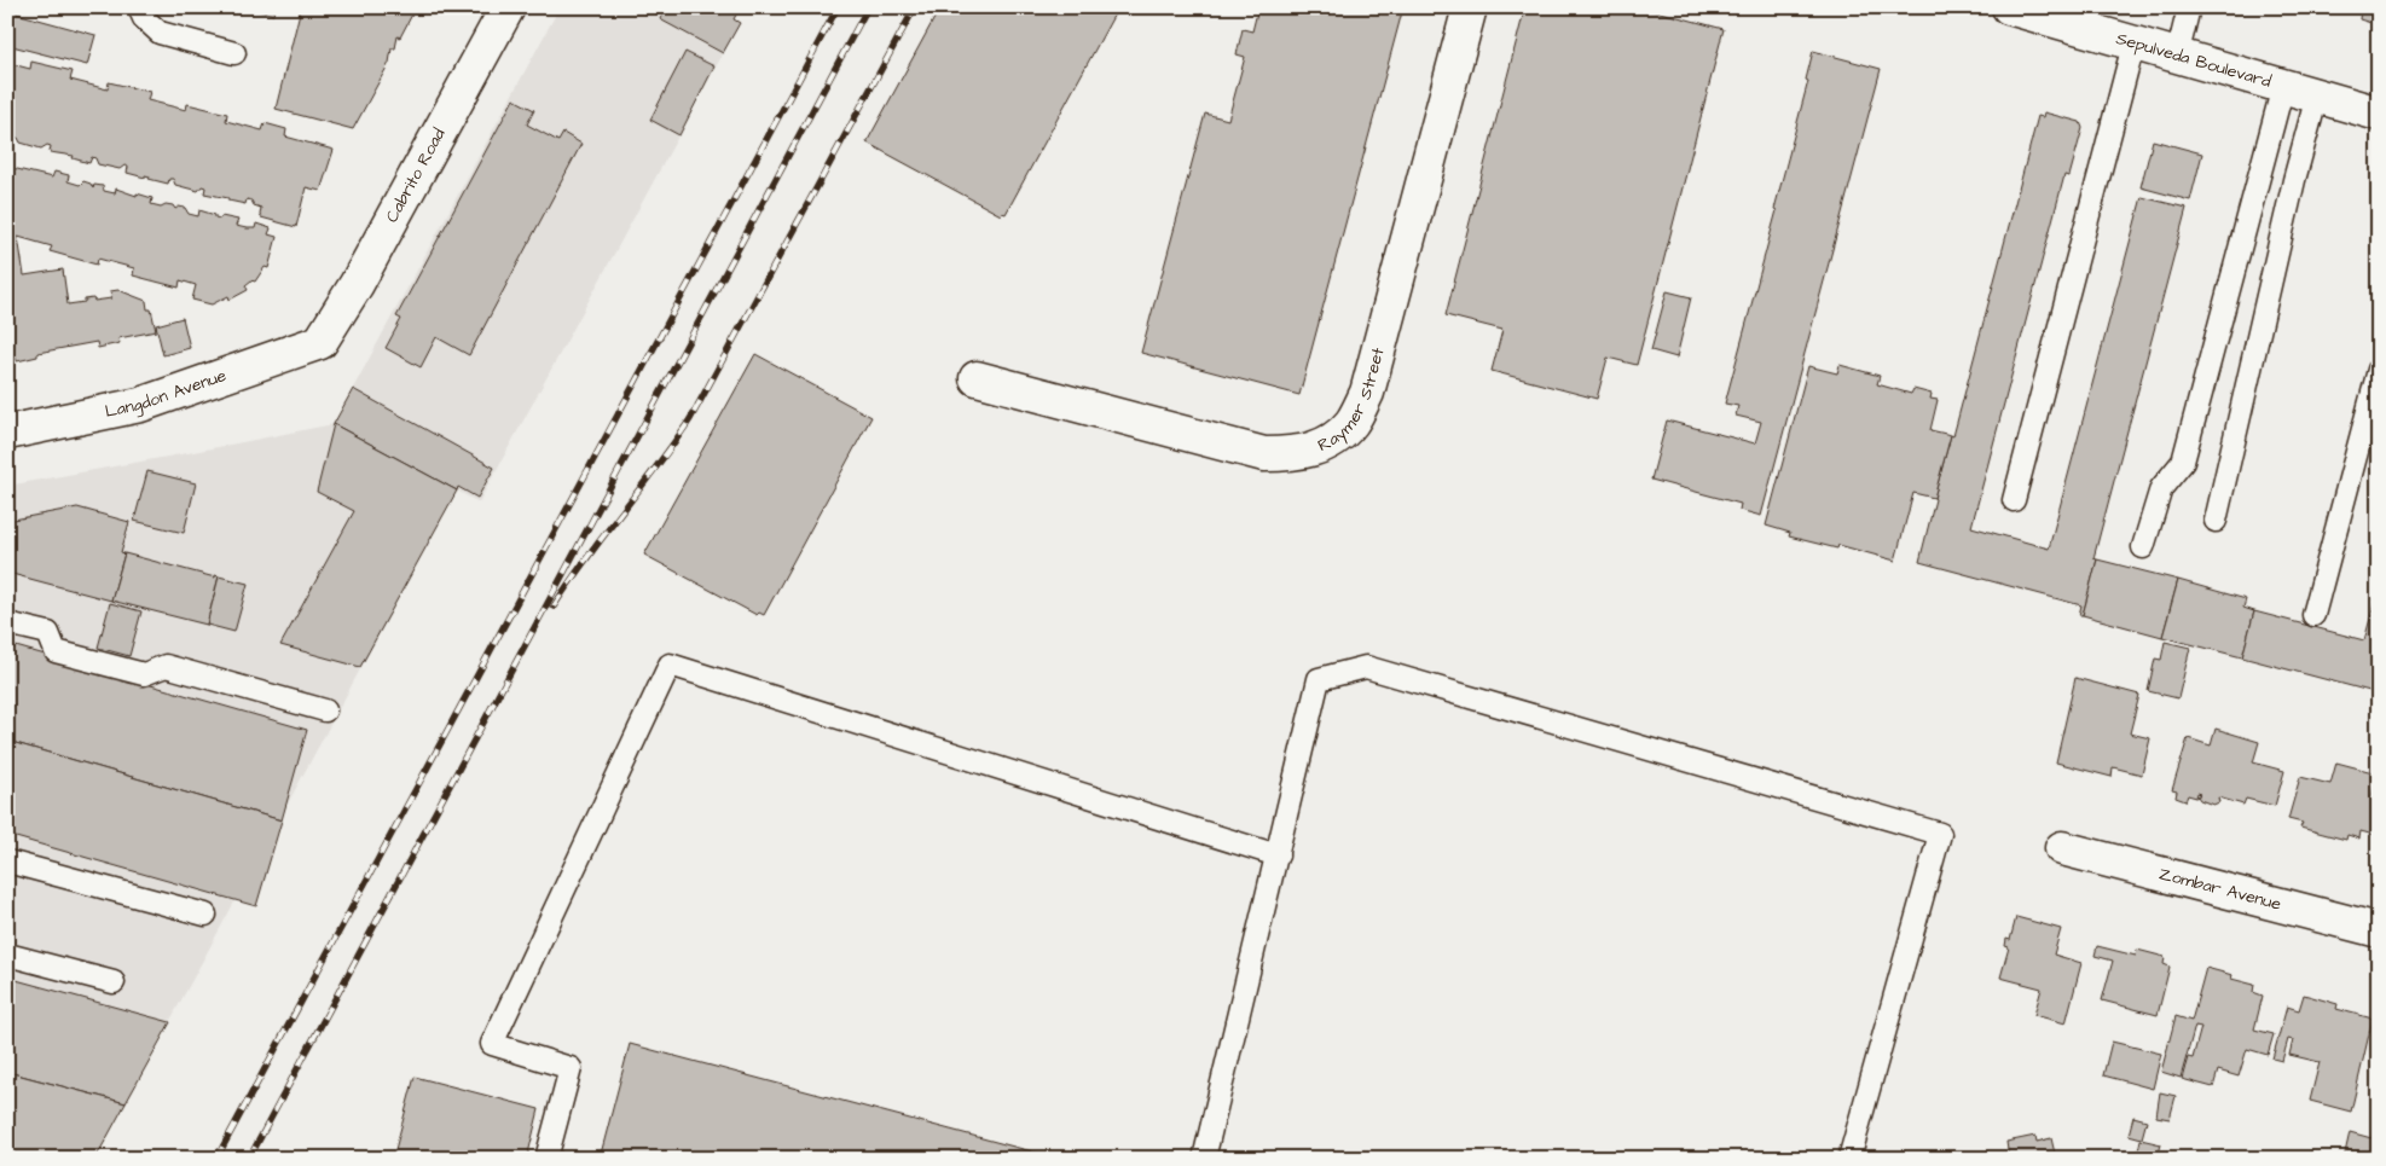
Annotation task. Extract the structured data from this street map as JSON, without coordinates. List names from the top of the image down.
{
  "streets": {
    "street": [
      "Sepulveda Boulevard",
      "Cabrito Road",
      "Langdon Avenue",
      "Raymer Street",
      "Zombar Avenue"
    ]
  },
  "crossings": [
    ["Cabrito Road", "Langdon Avenue"]
  ]
}
